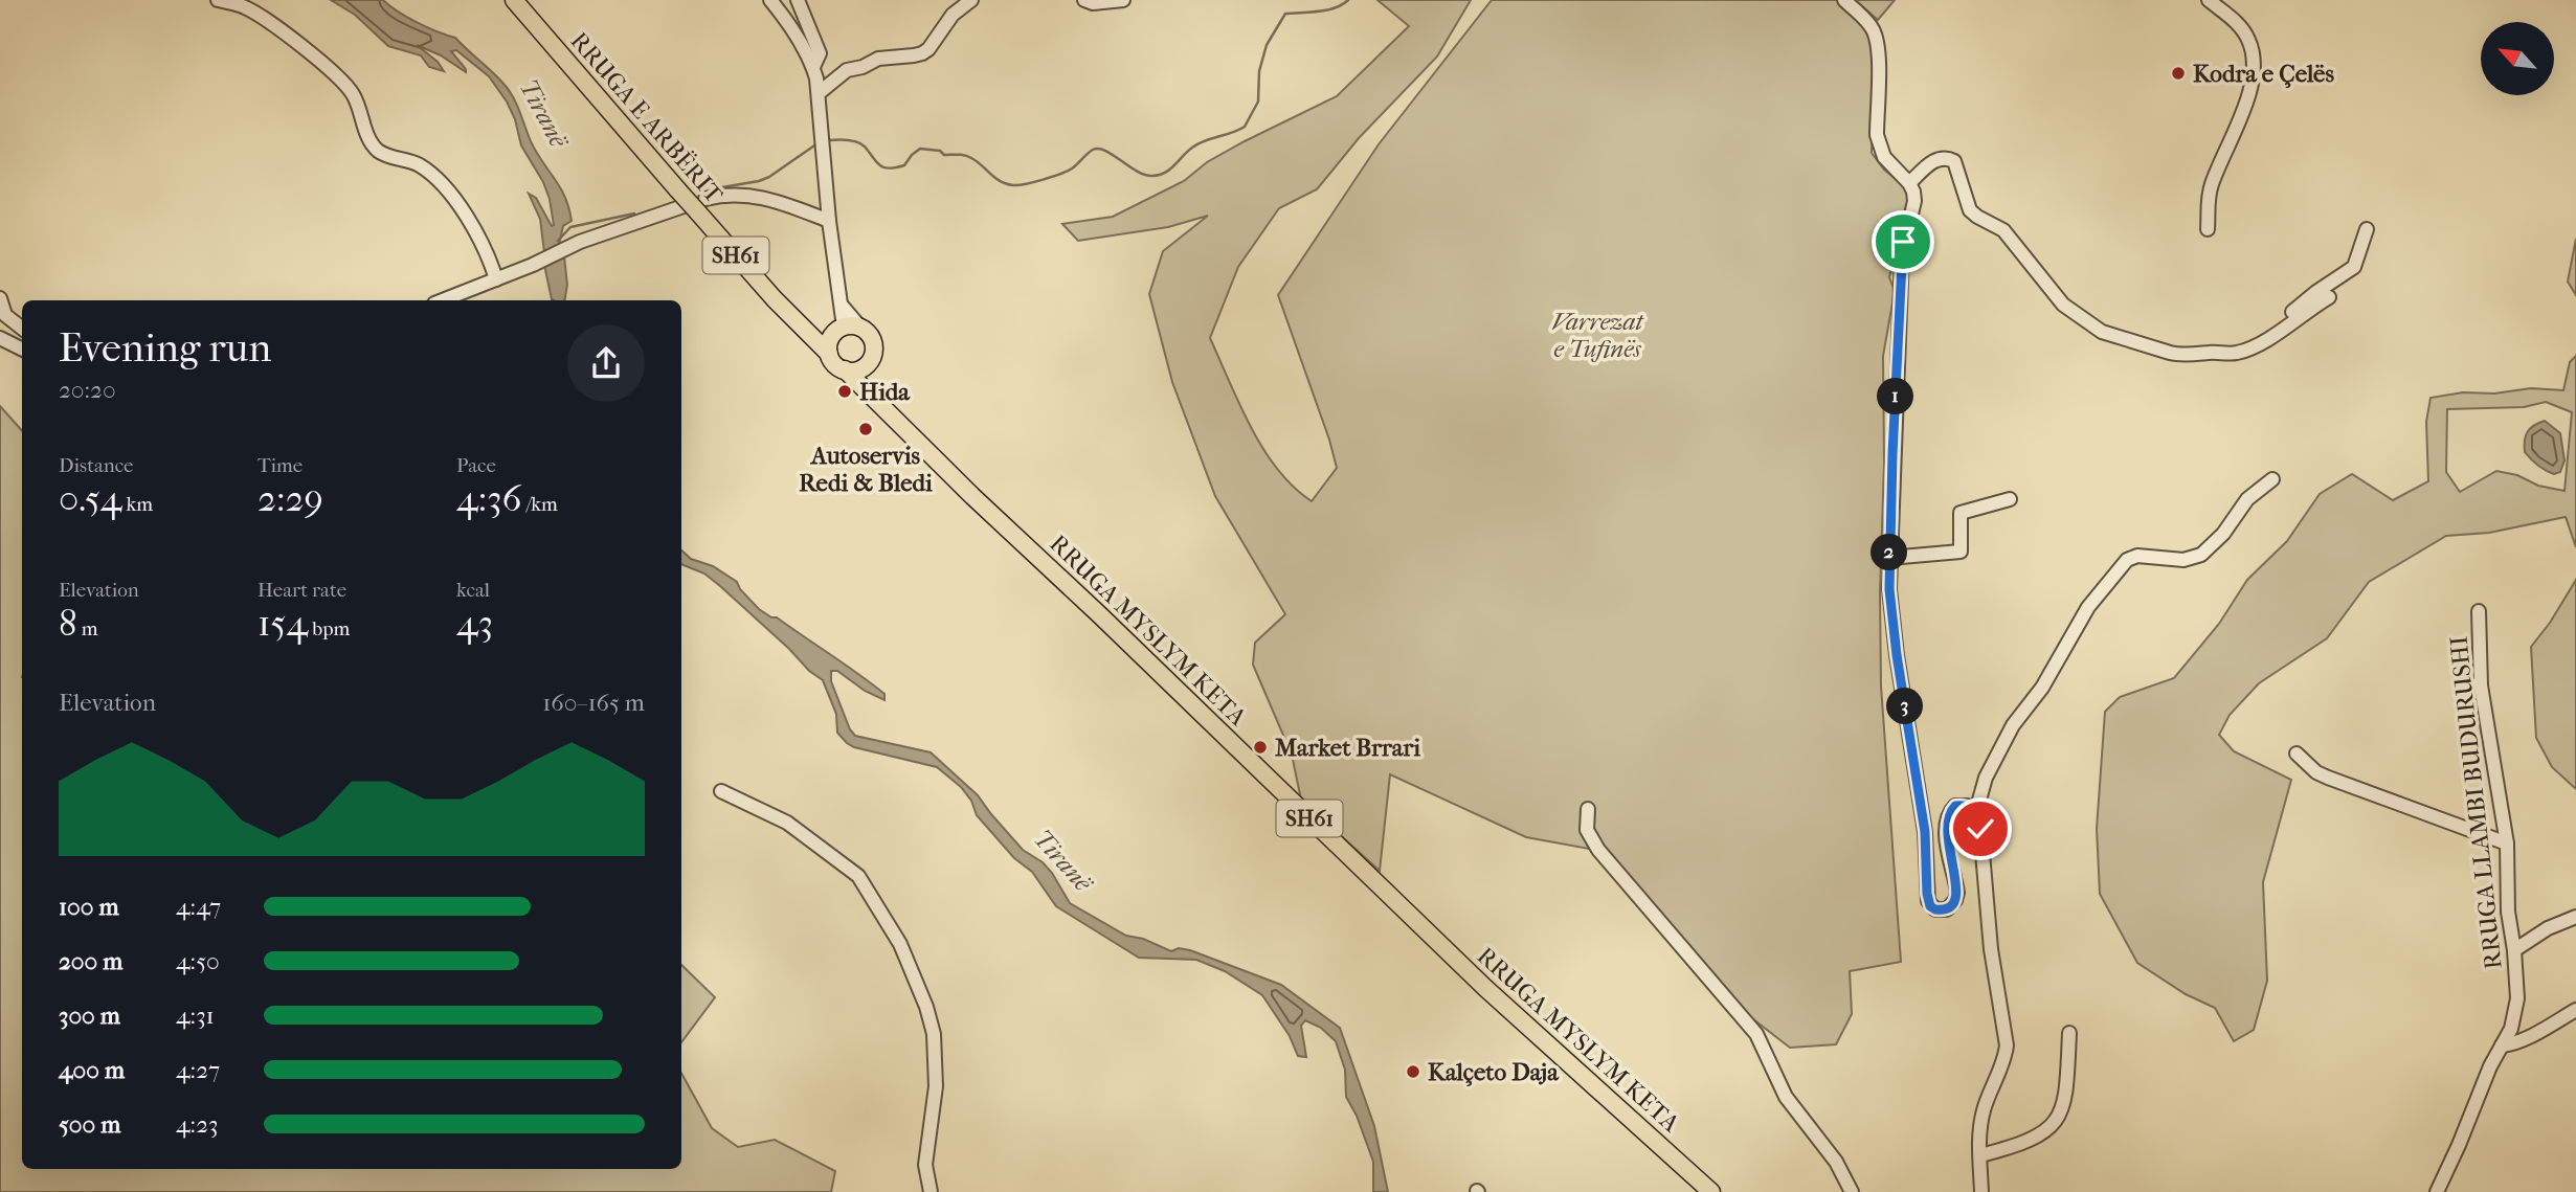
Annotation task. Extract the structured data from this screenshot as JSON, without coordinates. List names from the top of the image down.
{
  "streets": {
    "main road": ["RRUGA E ARBËRIT", "SH61", "RRUGA MYSLYM KETA"],
    "street": ["RRUGA LLAMBI BUDURUSHI"]
  },
  "crossings": [
    ["RRUGA E ARBËRIT", "SH61"],
    ["RRUGA E ARBËRIT", "RRUGA MYSLYM KETA"],
    ["SH61", "RRUGA MYSLYM KETA"]
  ],
  "water": ["Tiranë"],
  "parks": ["Varrezat e Tufinës"],
  "places": [
    "Kodra e Çelës",
    "Hida",
    "Autoservis Redi & Bledi",
    "Market Brrari",
    "Kalçeto Daja"
  ],
  "north": "top left",
  "page": {
    "heading": ["Evening run", "20:20"],
    "pins": ["1", "2", "3"],
    "stats": [
      ["Distance", "0.54 km"],
      ["Time", "2:29"],
      ["Pace", "4:36 /km"],
      ["Elevation", "8 m"],
      ["Heart rate", "154 bpm"],
      ["kcal", "43"]
    ],
    "chart": ["Elevation", "160–165 m"],
    "list": [
      {
        "name": "100 m",
        "note": "4:47"
      },
      {
        "name": "200 m",
        "note": "4:50"
      },
      {
        "name": "300 m",
        "note": "4:31"
      },
      {
        "name": "400 m",
        "note": "4:27"
      },
      {
        "name": "500 m",
        "note": "4:23"
      }
    ]
  }
}
